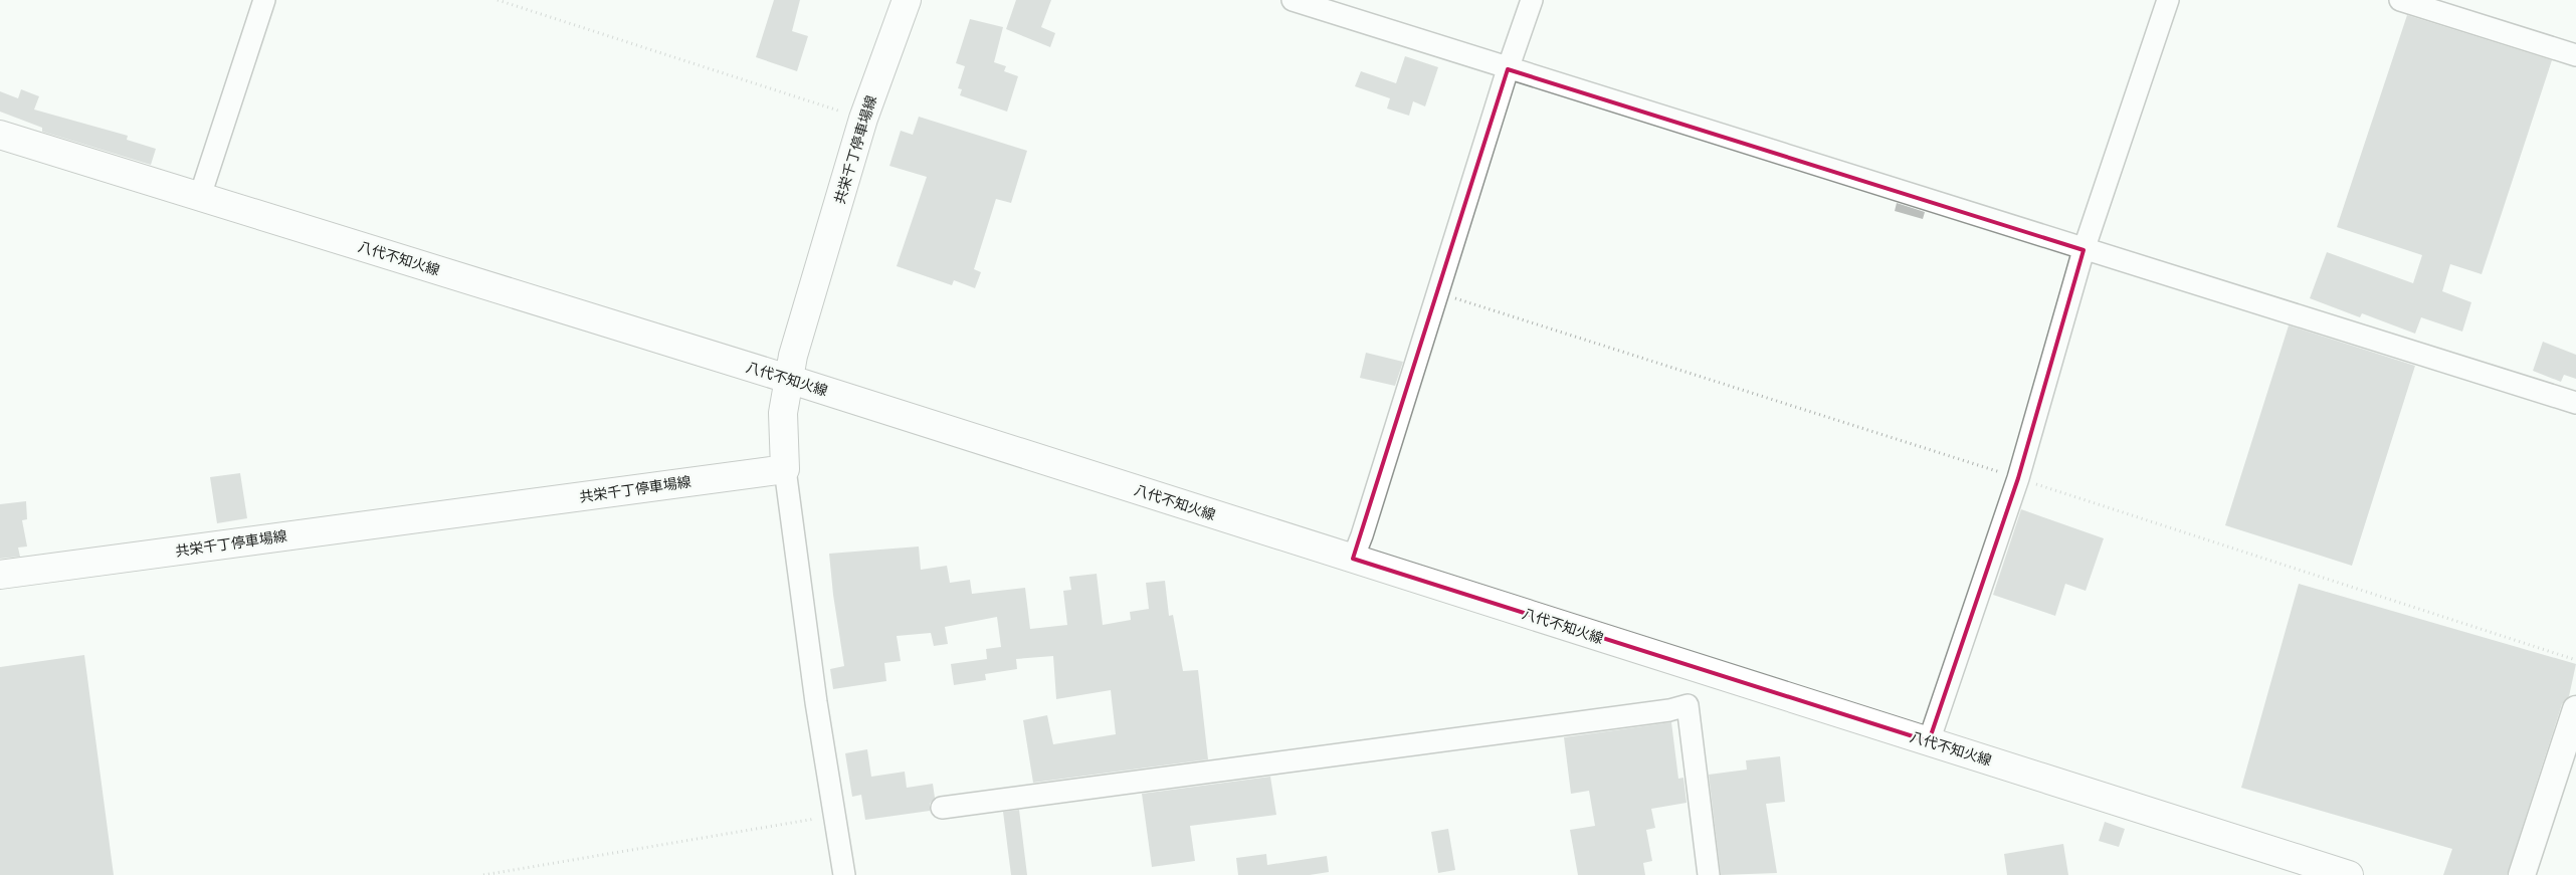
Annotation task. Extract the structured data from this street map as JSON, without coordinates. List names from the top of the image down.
{
  "streets": {
    "main road": ["共栄千丁停車場線", "八代不知火線"]
  },
  "crossings": [
    ["共栄千丁停車場線", "八代不知火線"]
  ]
}
